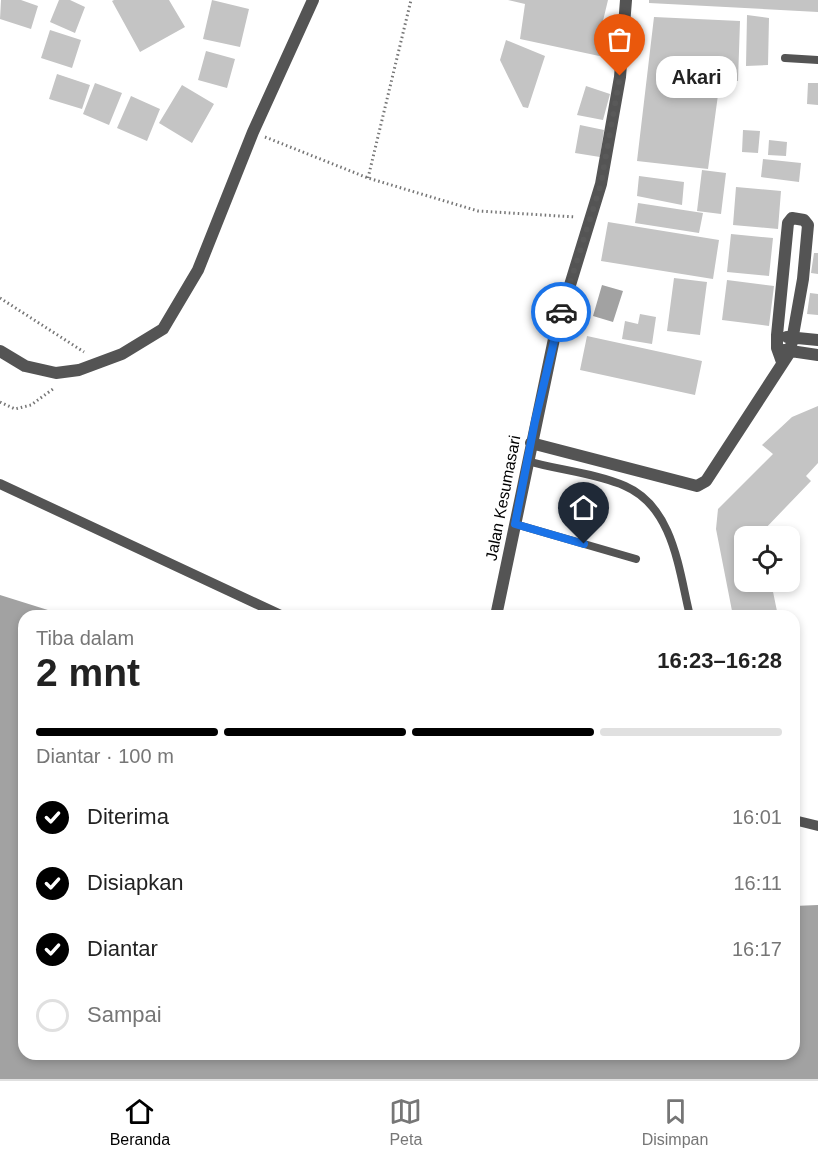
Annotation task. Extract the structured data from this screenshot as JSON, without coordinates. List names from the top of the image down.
{
  "streets": {
    "street": ["Jalan Kesumasari"]
  },
  "places": ["Akari"],
  "page": {
    "bubble": "Akari",
    "heading": ["2 mnt", "Tiba dalam", "16:23–16:28"],
    "bar": "Diantar · 100 m",
    "list": [
      ["Diterima", "16:01"],
      ["Disiapkan", "16:11"],
      ["Diantar", "16:17"],
      "Sampai"
    ],
    "tabs": ["Beranda", "Peta", "Disimpan"]
  }
}
